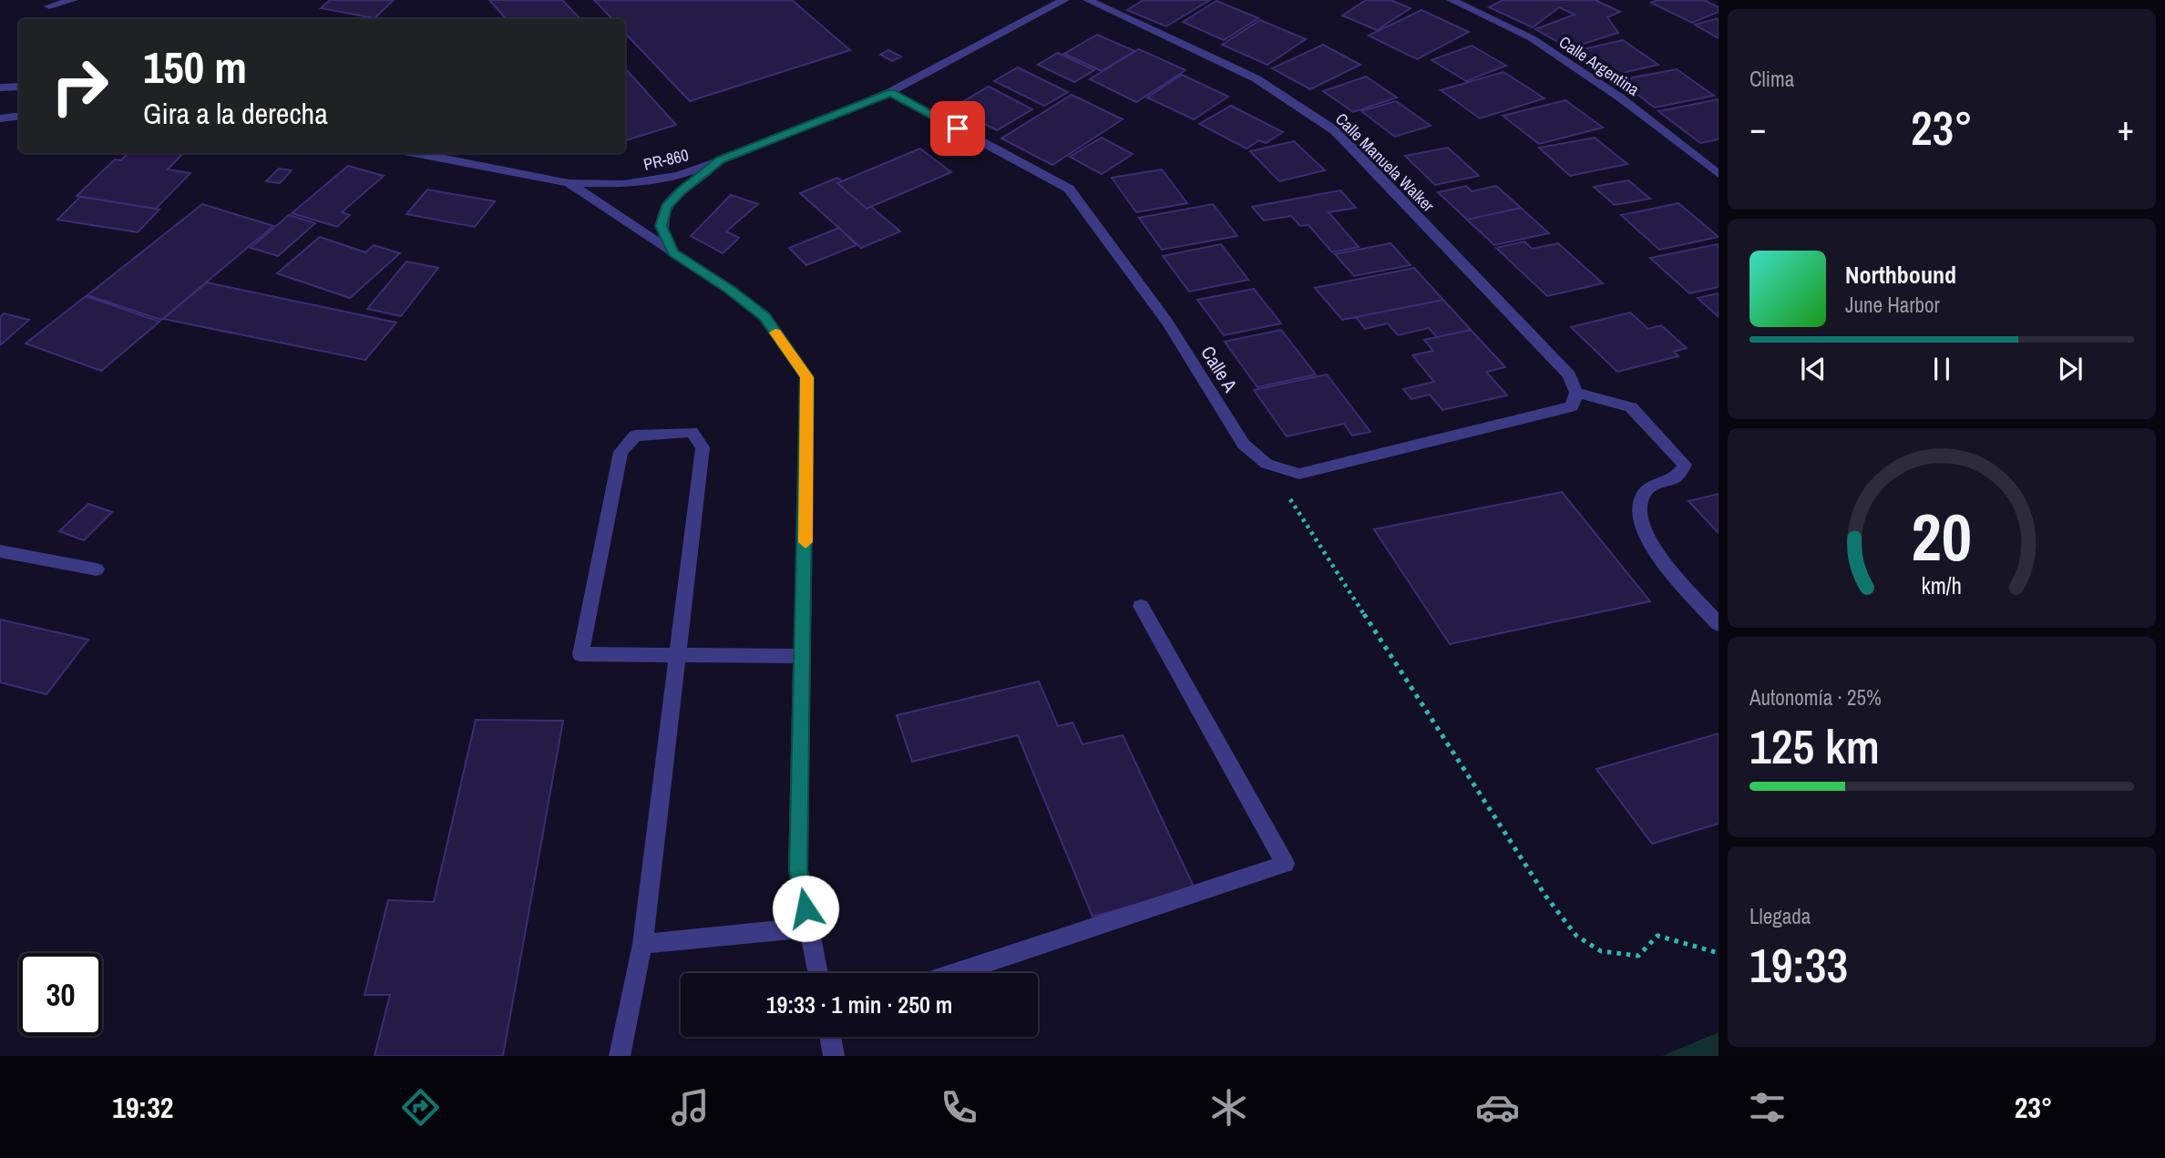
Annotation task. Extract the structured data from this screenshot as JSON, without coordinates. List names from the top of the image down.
{
  "streets": {
    "street": [
      "Calle Argentina",
      "PR-860",
      "Calle Manuela Walker",
      "Calle A"
    ]
  },
  "crossings": [
    ["PR-860", "Calle A"],
    ["Calle Manuela Walker", "Calle A"]
  ],
  "page": {
    "tile": [
      "Clima",
      ["Autonomía · 25%", "125 km"],
      ["Llegada", "19:33"]
    ],
    "turn": ["150 m", "Gira a la derecha"],
    "heat": ["−", "23°", "+"],
    "song": ["Northbound", "June Harbor"],
    "limit": "30",
    "trip": "19:33 · 1 min · 250 m",
    "tabs": ["19:32", "23°"],
    "gauge": ["20", "km/h"]
  }
}
